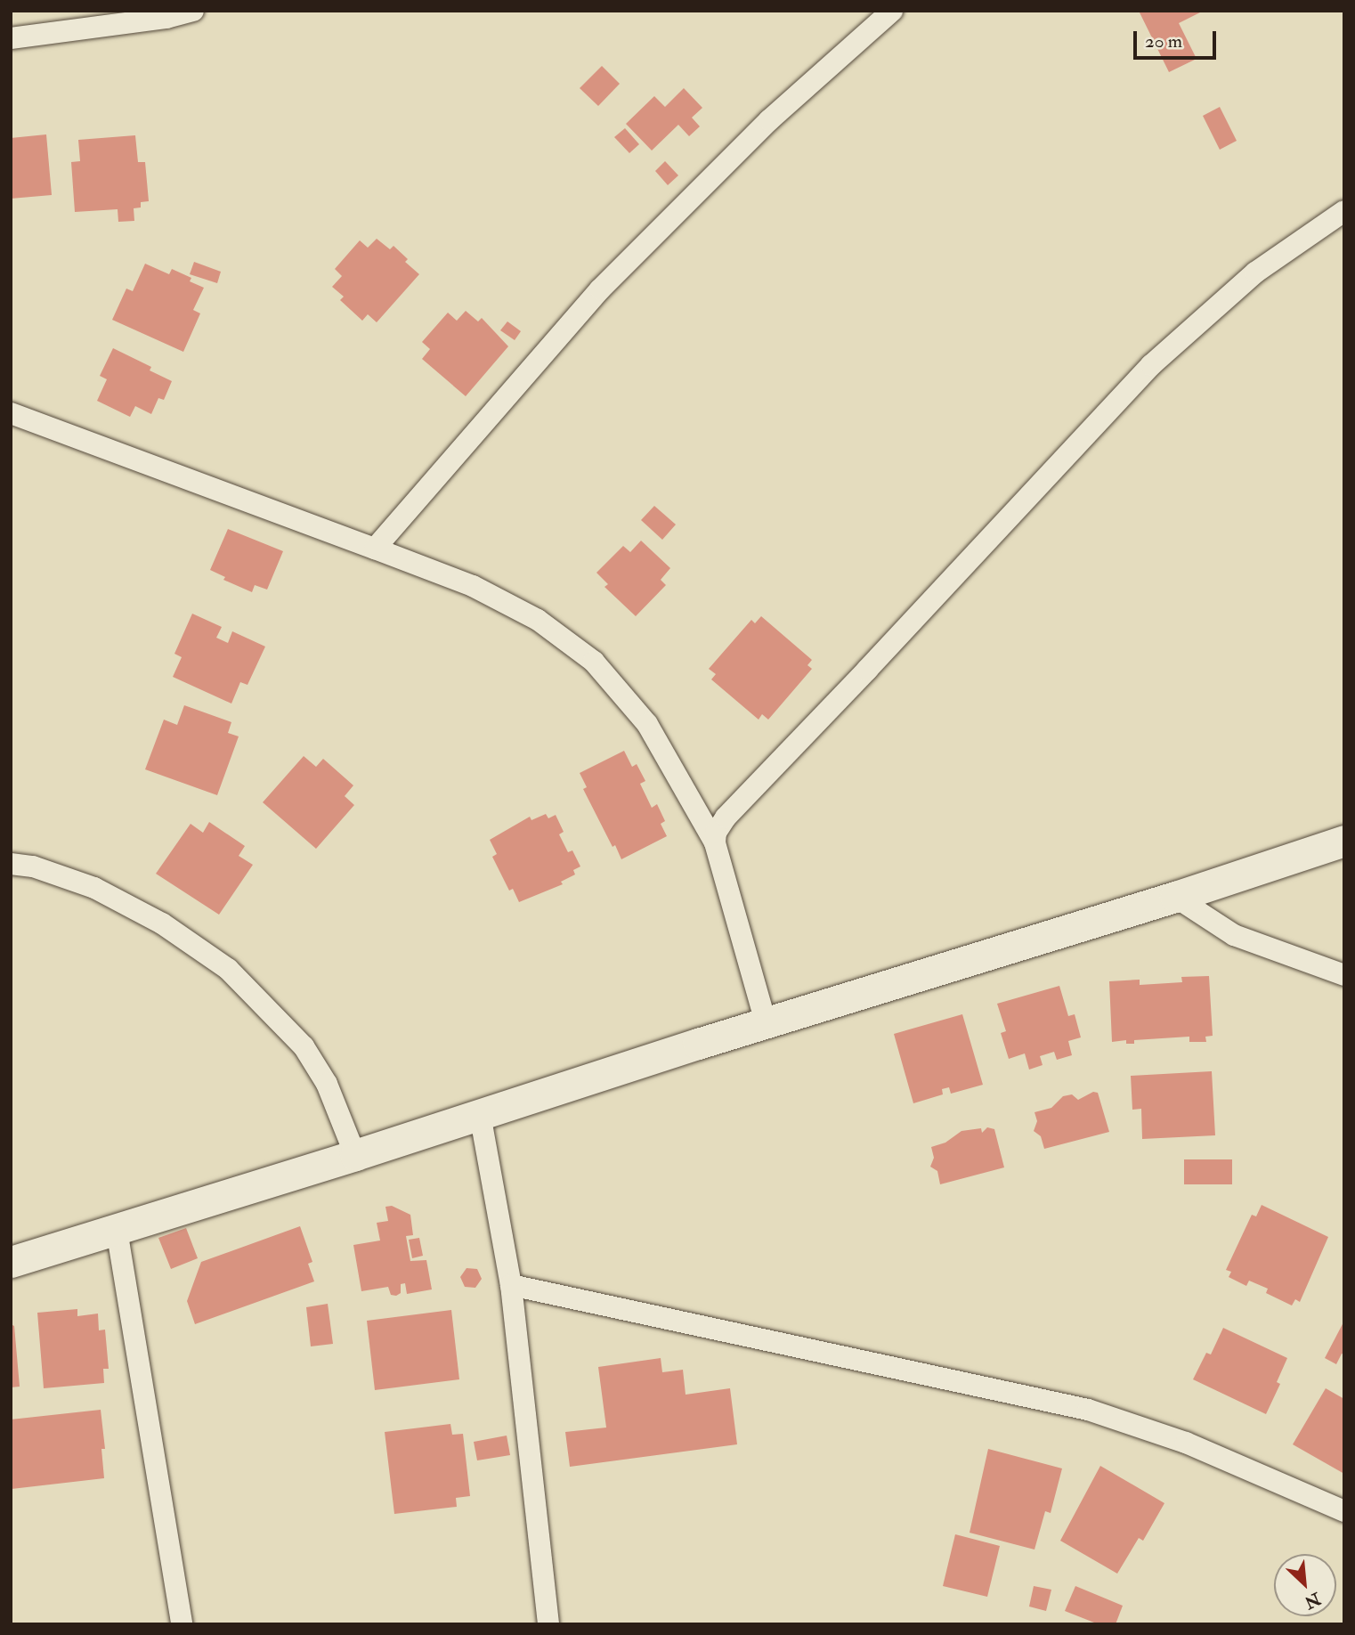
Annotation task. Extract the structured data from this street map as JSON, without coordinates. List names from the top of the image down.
{
  "scale_bar": "20 m",
  "north": "bottom right"
}
